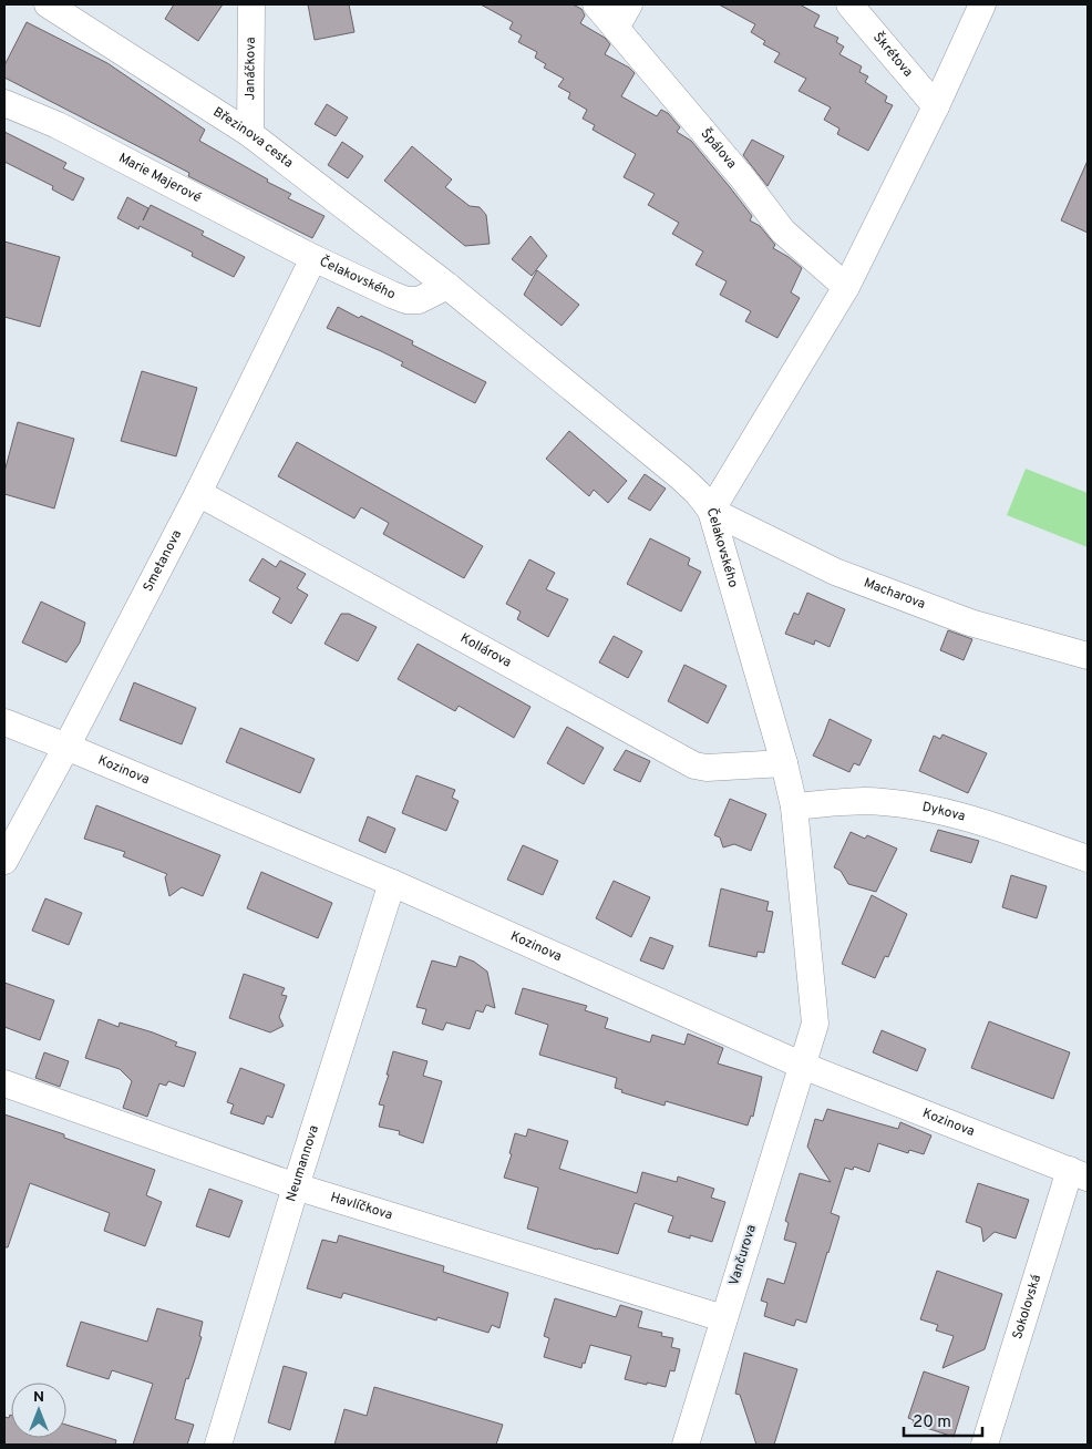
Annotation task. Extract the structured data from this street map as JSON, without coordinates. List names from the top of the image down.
{
  "streets": {
    "street": [
      "Škrétova",
      "Janáčkova",
      "Březinova cesta",
      "Špálova",
      "Marie Majerové",
      "Čelakovského",
      "Smetanova",
      "Macharova",
      "Kollárova",
      "Kozinova",
      "Dykova",
      "Neumannova",
      "Havlíčkova",
      "Vančurova",
      "Sokolovská"
    ]
  },
  "crossings": [
    ["Janáčkova", "Březinova cesta"],
    ["Březinova cesta", "Čelakovského"],
    ["Marie Majerové", "Čelakovského"],
    ["Marie Majerové", "Smetanova"],
    ["Čelakovského", "Smetanova"],
    ["Čelakovského", "Macharova"],
    ["Čelakovského", "Kollárova"],
    ["Čelakovského", "Kozinova"],
    ["Čelakovského", "Dykova"],
    ["Čelakovského", "Vančurova"],
    ["Smetanova", "Kollárova"],
    ["Smetanova", "Kozinova"],
    ["Kozinova", "Neumannova"],
    ["Kozinova", "Vančurova"],
    ["Kozinova", "Sokolovská"],
    ["Neumannova", "Havlíčkova"],
    ["Havlíčkova", "Vančurova"]
  ],
  "scale_bar": "20 m",
  "north": "top"
}
